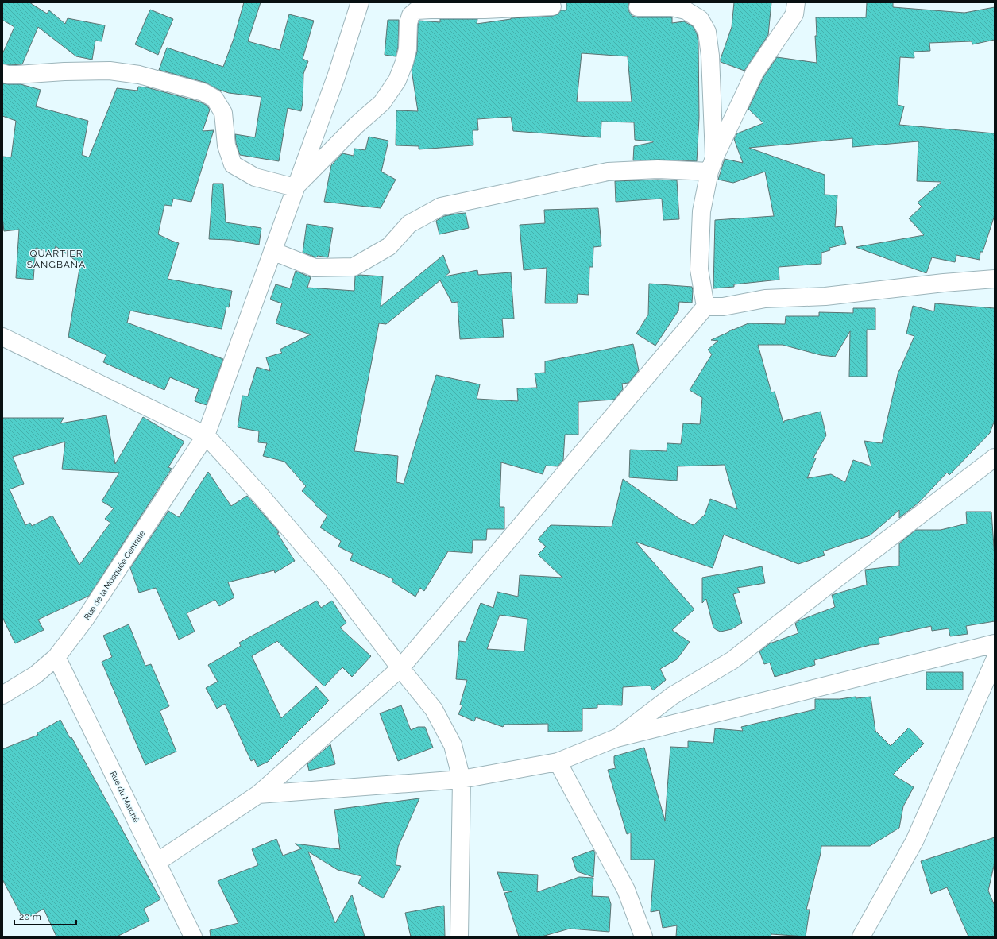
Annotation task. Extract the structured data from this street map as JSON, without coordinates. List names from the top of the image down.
{
  "streets": {
    "street": ["Rue de la Mosquée Centrale", "Rue du Marché"]
  },
  "crossings": [
    ["Rue de la Mosquée Centrale", "Rue du Marché"]
  ],
  "districts": ["QUARTIER SANGBANA"],
  "scale_bar": "20 m"
}
